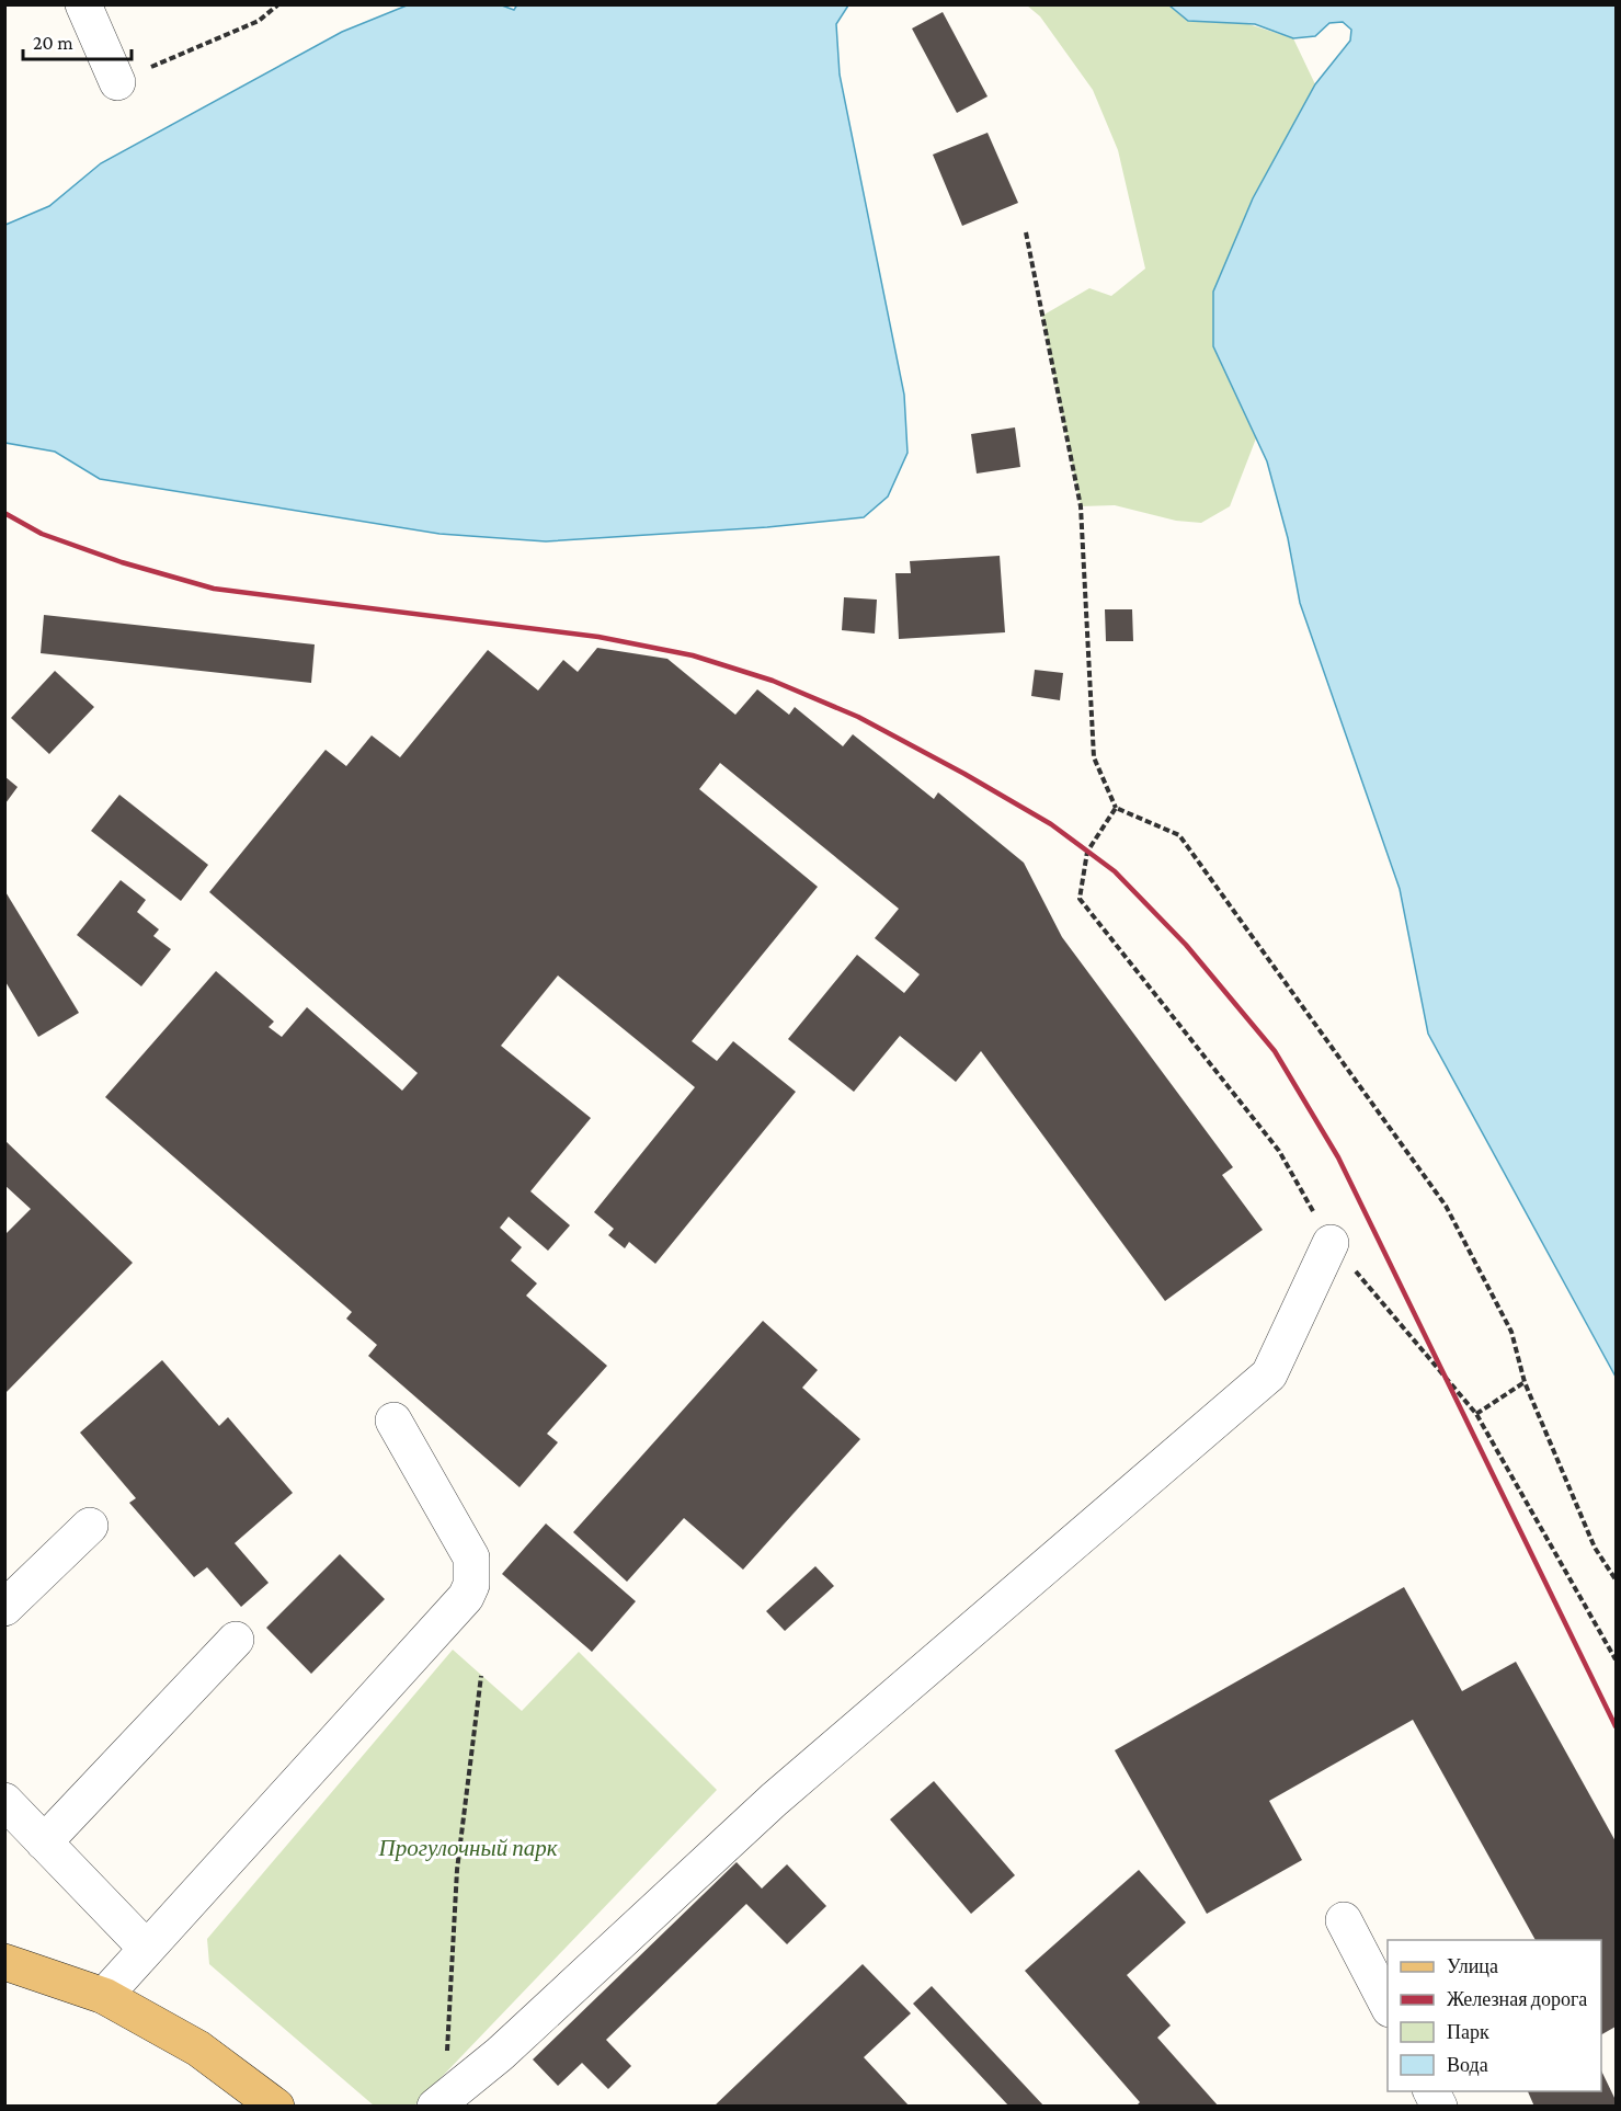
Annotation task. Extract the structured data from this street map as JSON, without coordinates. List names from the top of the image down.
{
  "parks": ["Прогулочный парк"],
  "legend": [
    "Улица",
    "Железная дорога",
    "Парк",
    "Вода"
  ],
  "scale_bar": "20 m"
}
